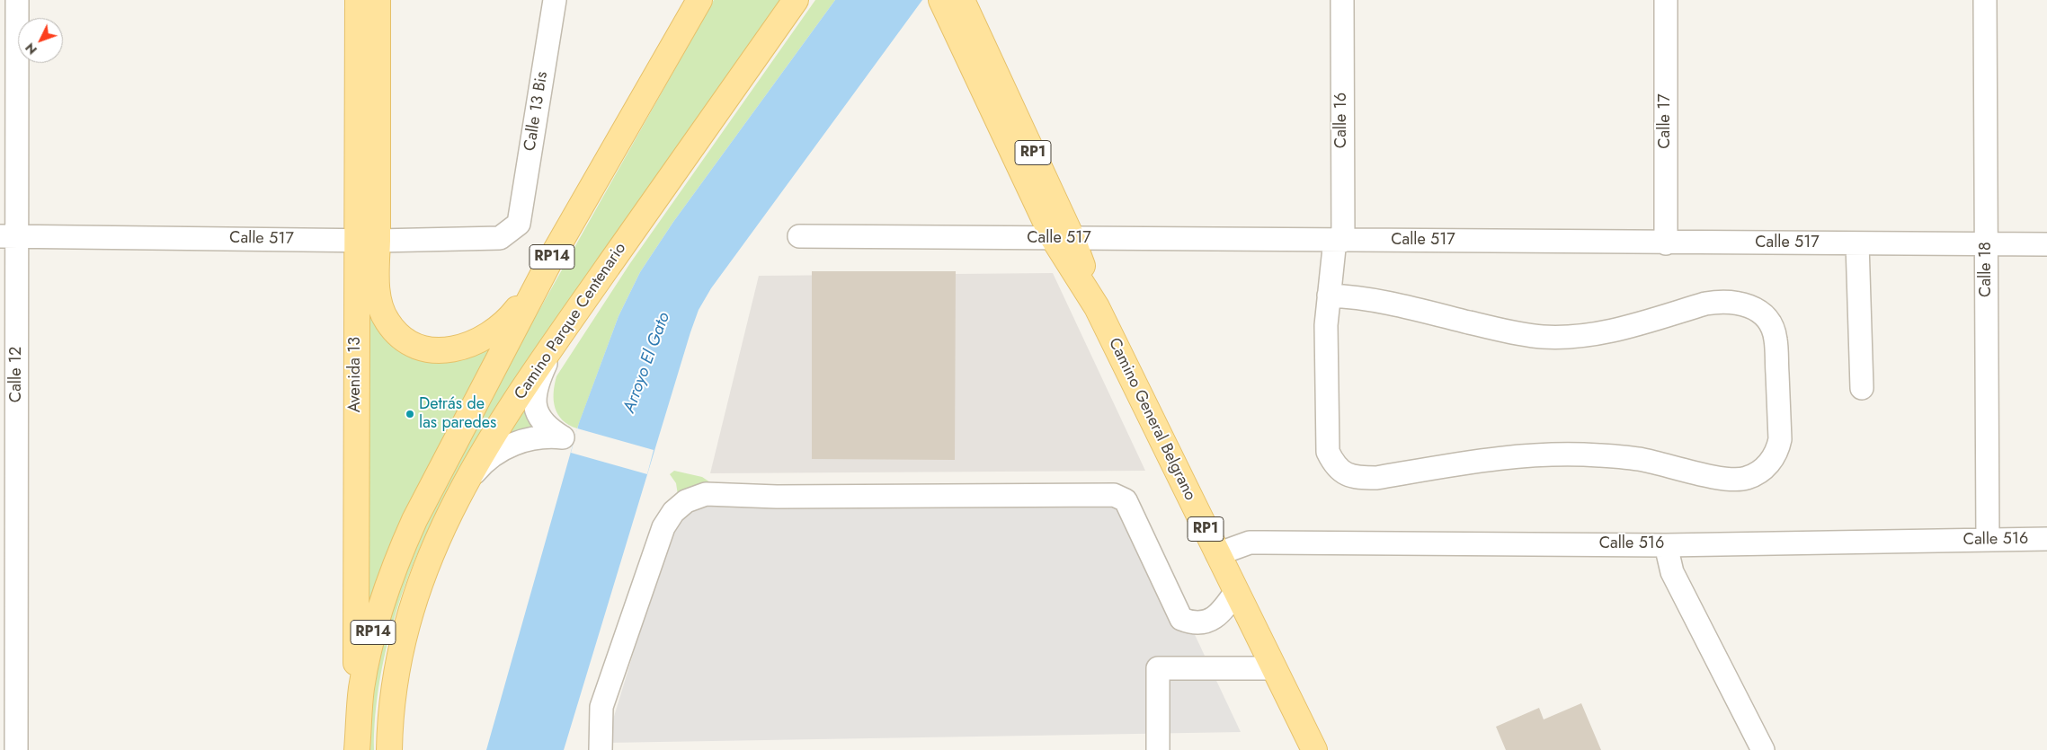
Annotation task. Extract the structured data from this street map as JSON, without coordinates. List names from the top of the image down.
{
  "streets": {
    "main road": [
      "RP1",
      "RP14",
      "Camino Parque Centenario",
      "Avenida 13",
      "Camino General Belgrano"
    ],
    "street": [
      "Calle 13 Bis",
      "Calle 16",
      "Calle 17",
      "Calle 517",
      "Calle 18",
      "Calle 12",
      "Calle 516"
    ]
  },
  "crossings": [
    ["Calle 13 Bis", "Calle 517"],
    ["Calle 16", "Calle 517"],
    ["Calle 17", "Calle 517"],
    ["Calle 517", "Calle 18"],
    ["Calle 517", "Calle 12"],
    ["Calle 517", "Avenida 13"],
    ["Calle 517", "Camino General Belgrano"],
    ["RP14", "Avenida 13"],
    ["Calle 18", "Calle 516"],
    ["Camino General Belgrano", "Calle 516"]
  ],
  "water": ["Arroyo El Gato"],
  "places": ["Detrás de las paredes"],
  "north": "bottom left"
}
